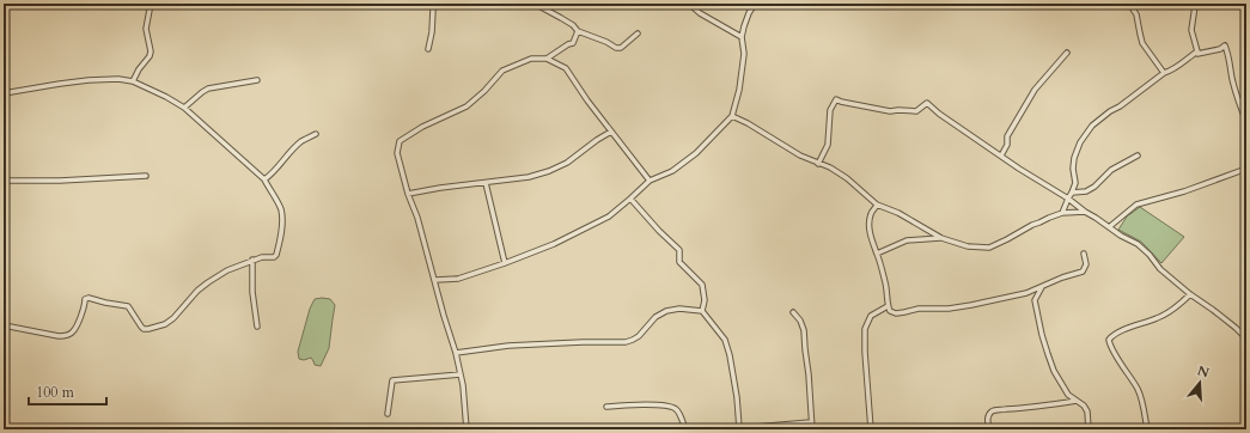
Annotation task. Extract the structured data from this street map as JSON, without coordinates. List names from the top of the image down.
{
  "scale_bar": "100 m",
  "north": "top"
}
